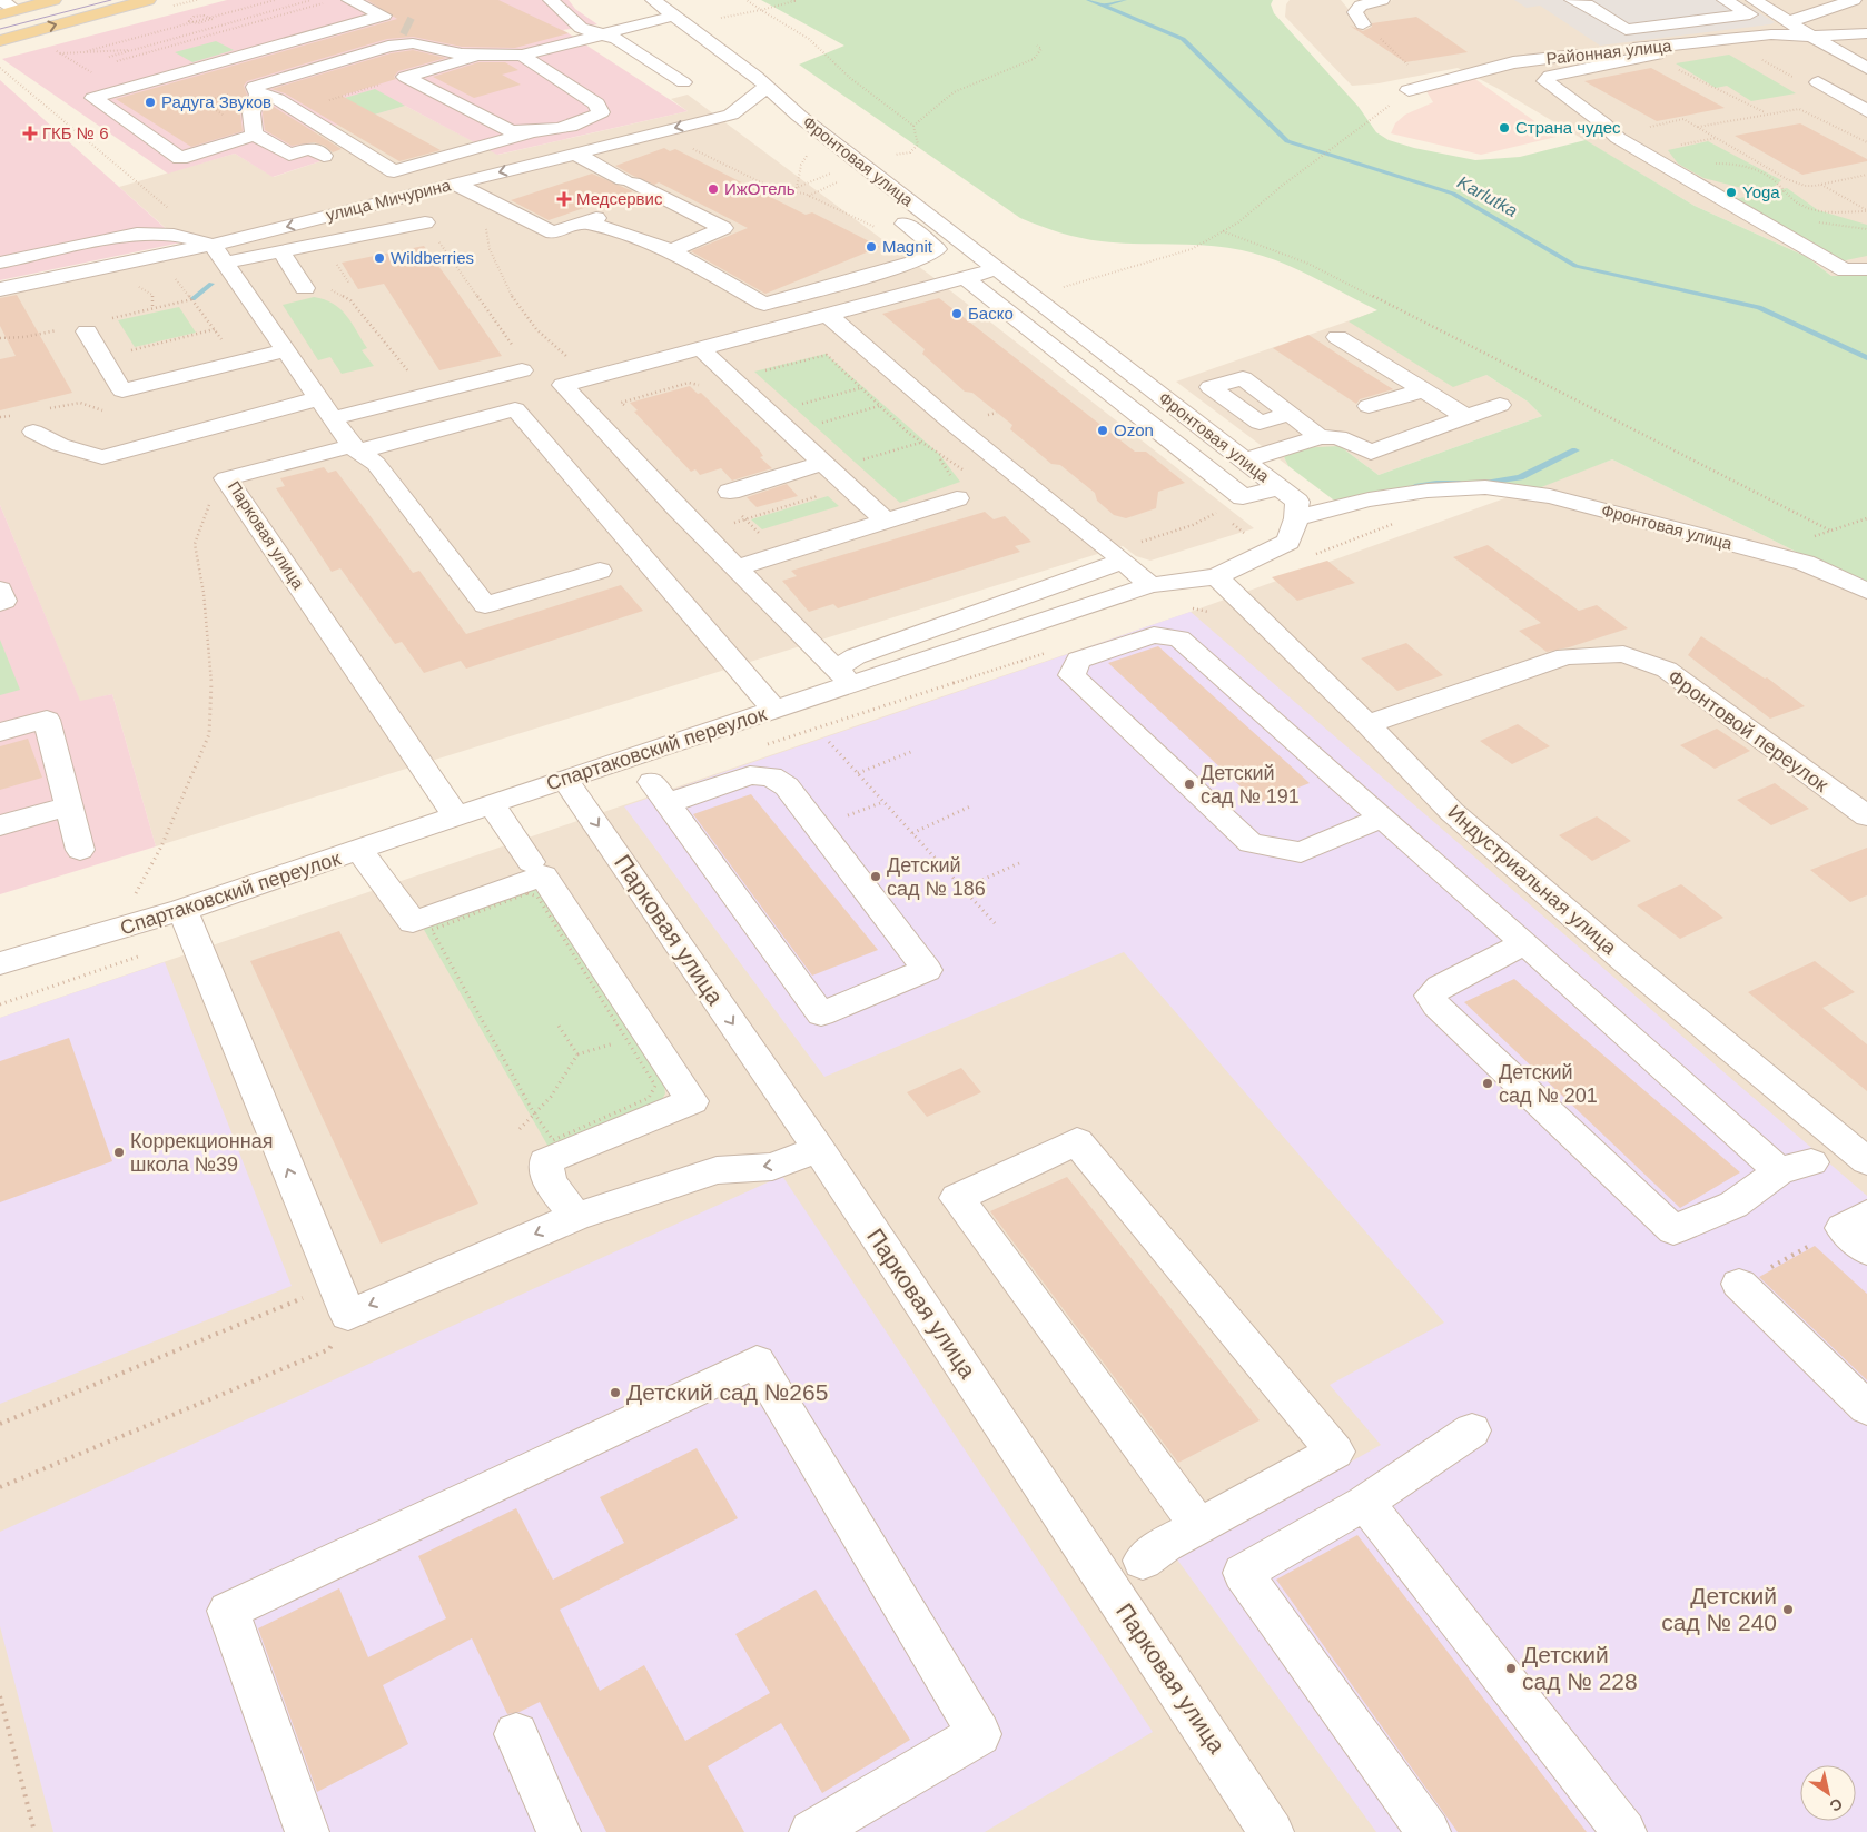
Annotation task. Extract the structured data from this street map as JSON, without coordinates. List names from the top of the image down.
{
  "streets": {
    "street": [
      "Районная улица",
      "Фронтовая улица",
      "улица Мичурина",
      "Парковая улица",
      "Фронтовой переулок",
      "Спартаковский переулок",
      "Индустриальная улица"
    ]
  },
  "crossings": [
    ["Фронтовая улица", "улица Мичурина"],
    ["Фронтовая улица", "Спартаковский переулок"],
    ["Парковая улица", "Спартаковский переулок"],
    ["Фронтовой переулок", "Индустриальная улица"],
    ["Спартаковский переулок", "Индустриальная улица"]
  ],
  "water": ["Karlutka"],
  "places": {
    "other": [
      "Радуга Звуков",
      "Страна чудес",
      "ИжОтель",
      "Yoga",
      "Magnit",
      "Wildberries",
      "Баско",
      "Ozon",
      "Детский сад № 191",
      "Детский сад № 186",
      "Детский сад № 201",
      "Коррекционная школа №39",
      "Детский сад №265",
      "Детский сад № 240",
      "Детский сад № 228"
    ],
    "health": ["ГКБ № 6", "Медсервис"]
  },
  "north": "bottom right"
}
